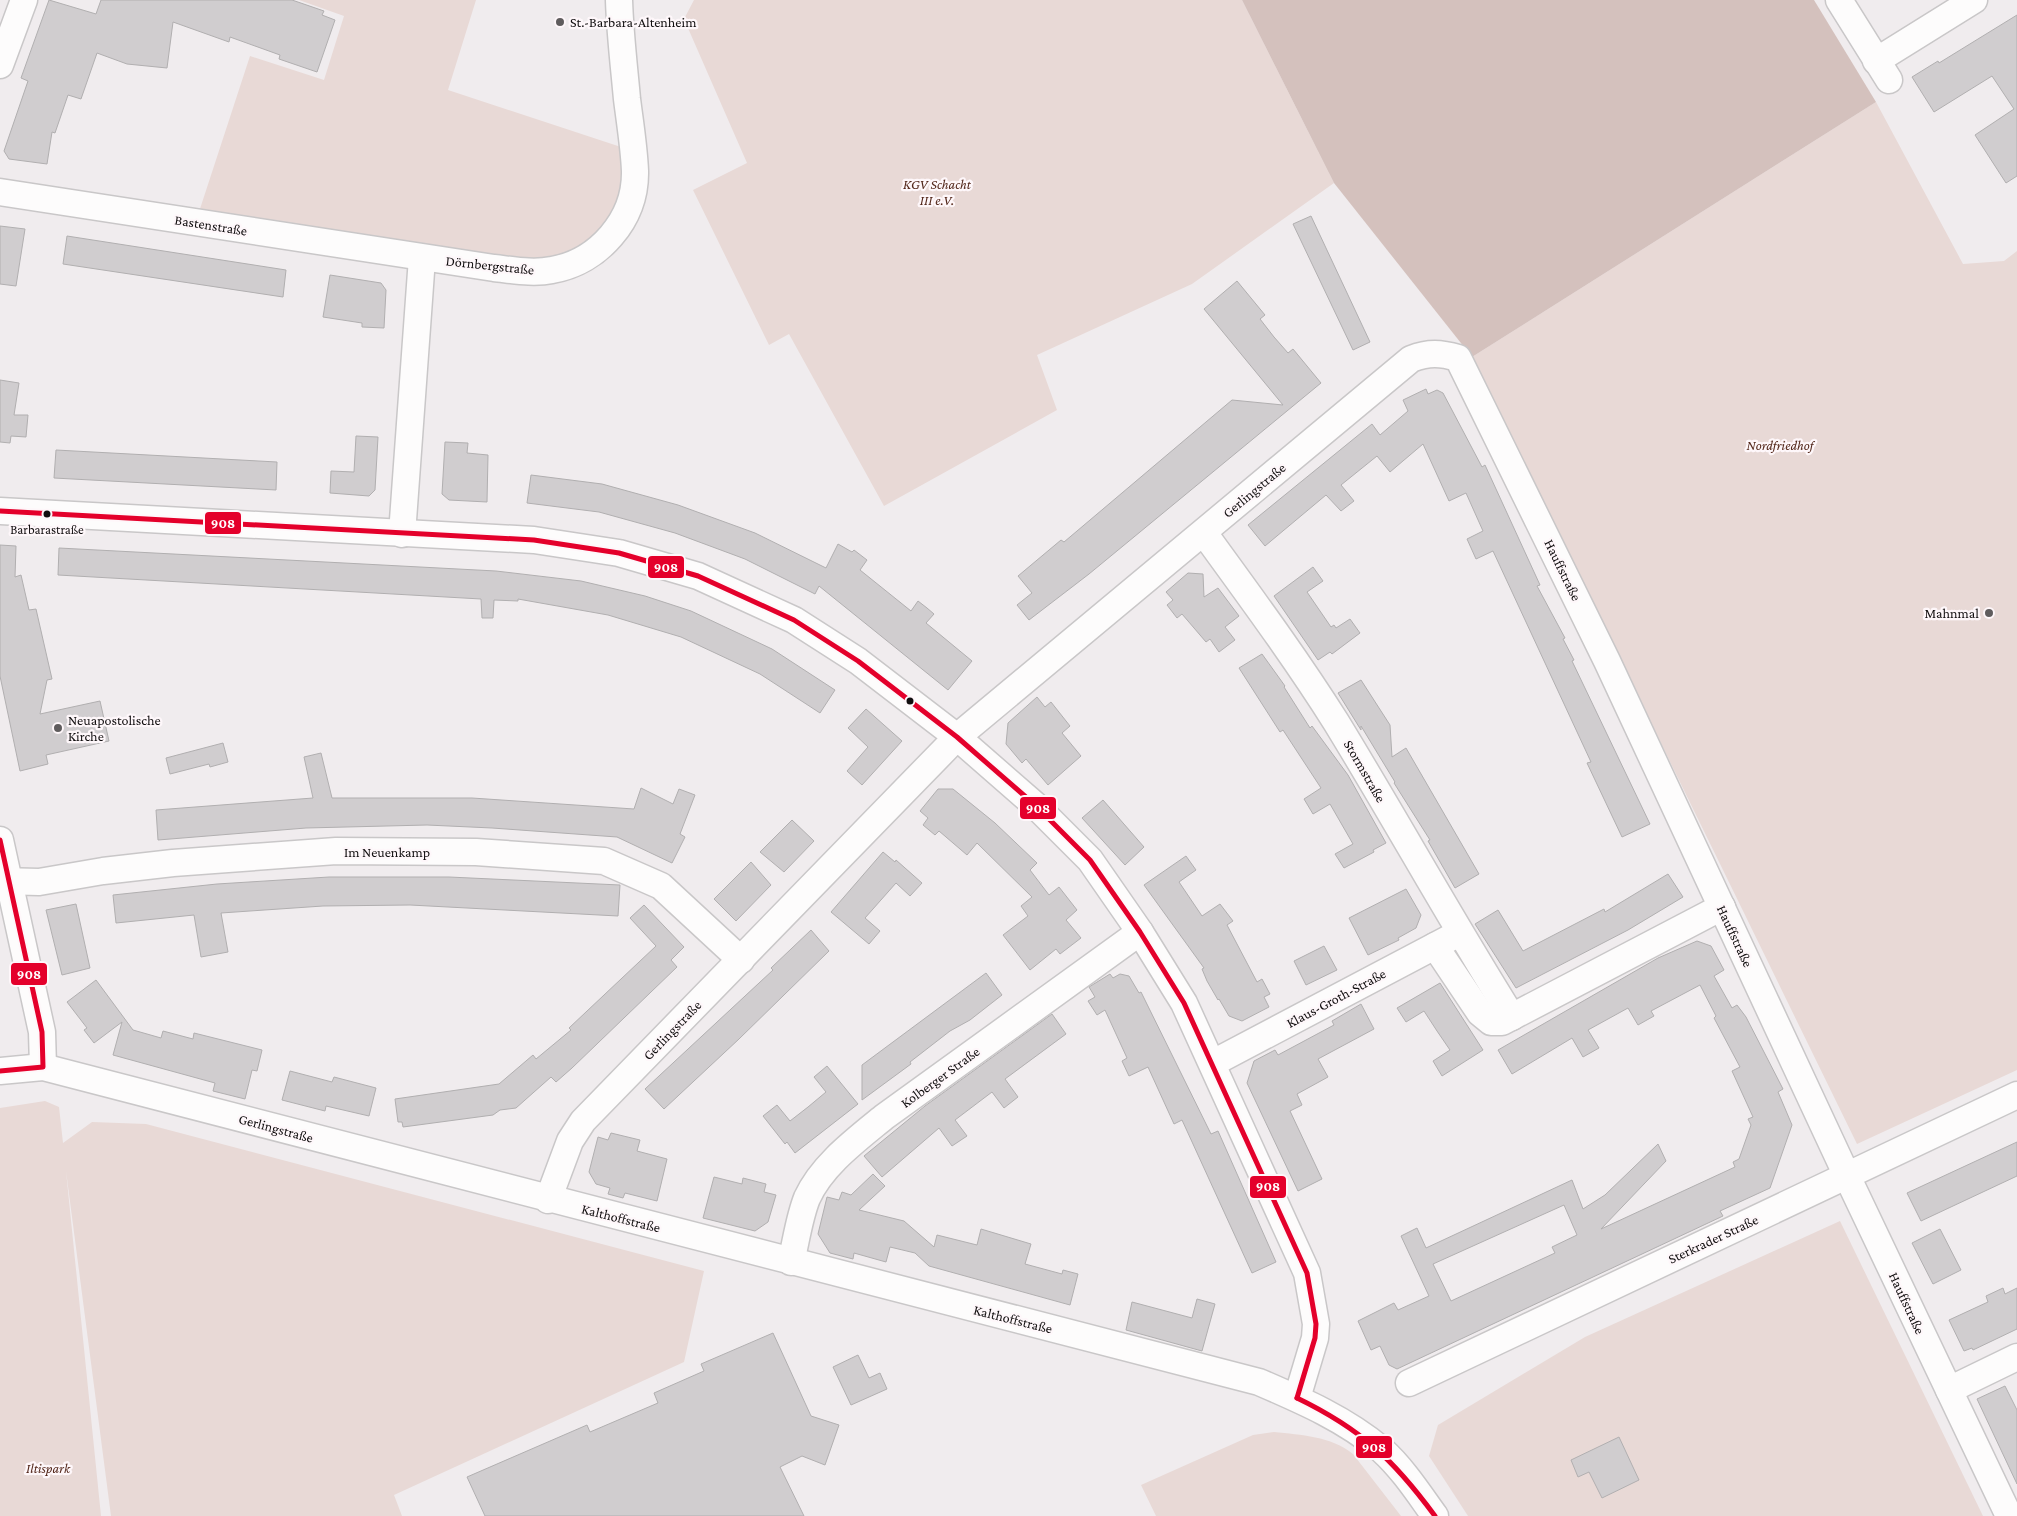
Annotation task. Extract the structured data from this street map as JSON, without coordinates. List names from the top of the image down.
{
  "streets": {
    "street": [
      "Bastenstraße",
      "Dörnbergstraße",
      "Gerlingstraße",
      "Hauffstraße",
      "Stormstraße",
      "Im Neuenkamp",
      "Klaus-Groth-Straße",
      "Kolberger Straße",
      "Kalthoffstraße",
      "Sterkrader Straße"
    ]
  },
  "crossings": [
    ["Bastenstraße", "Dörnbergstraße"],
    ["Gerlingstraße", "Hauffstraße"],
    ["Gerlingstraße", "Stormstraße"],
    ["Gerlingstraße", "Im Neuenkamp"],
    ["Gerlingstraße", "Kalthoffstraße"],
    ["Hauffstraße", "Sterkrader Straße"],
    ["Stormstraße", "Klaus-Groth-Straße"],
    ["Kolberger Straße", "Kalthoffstraße"]
  ],
  "parks": ["KGV Schacht III e.V.", "Nordfriedhof", "Iltispark"],
  "places": [
    "St.-Barbara-Altenheim",
    "Barbarastraße",
    "Mahnmal",
    "Neuapostolische Kirche"
  ],
  "lines": ["transit line 908"]
}
